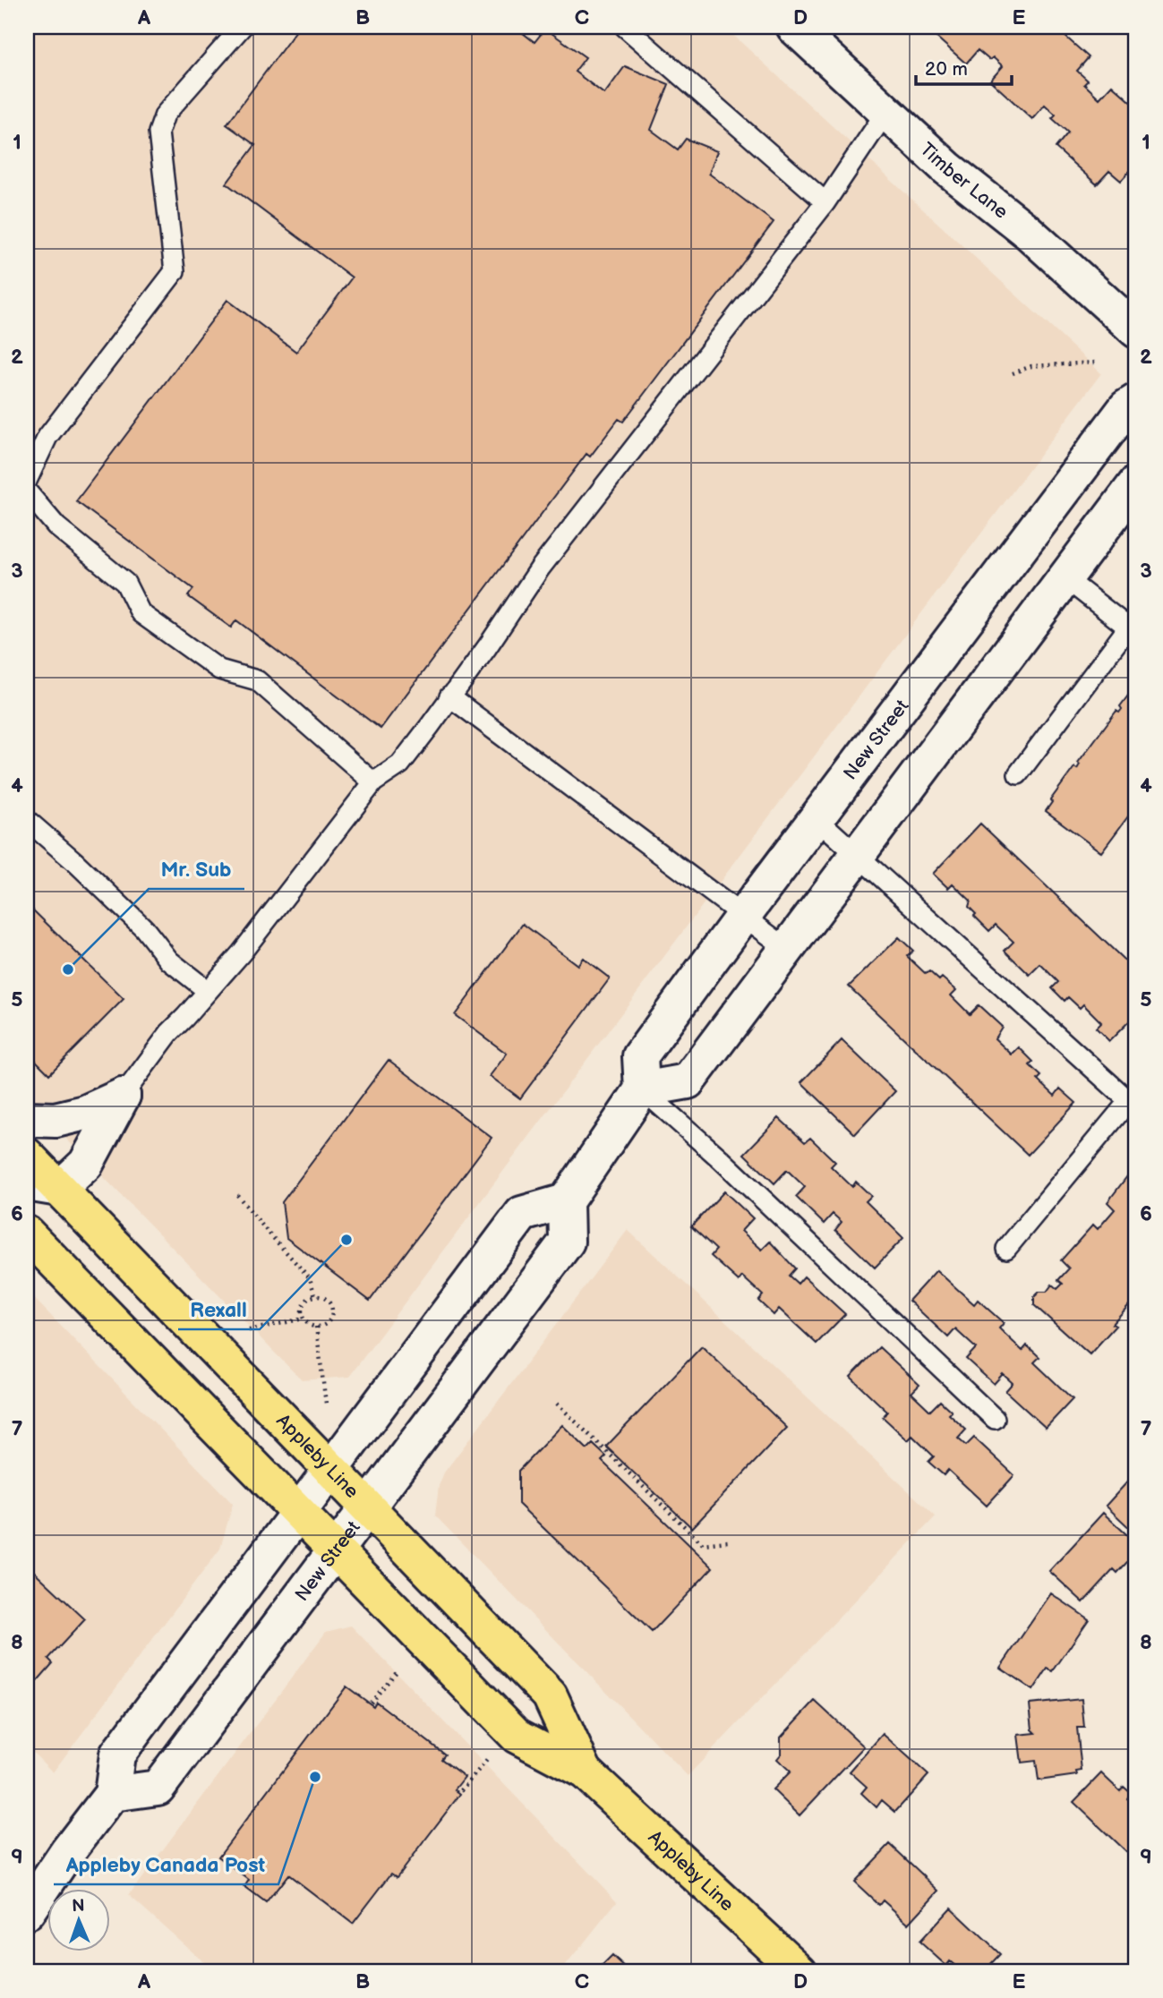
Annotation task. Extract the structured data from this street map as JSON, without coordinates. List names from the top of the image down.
{
  "streets": {
    "main road": ["Timber Lane", "New Street", "Appleby Line"]
  },
  "crossings": [
    ["New Street", "Appleby Line"]
  ],
  "places": ["Mr. Sub", "Rexall", "Appleby Canada Post"],
  "scale_bar": "20 m",
  "north": "top",
  "grid": {
    "columns": [
      "A",
      "B",
      "C",
      "D",
      "E"
    ],
    "rows": [
      "1",
      "2",
      "3",
      "4",
      "5",
      "6",
      "7",
      "8",
      "9"
    ]
  }
}
